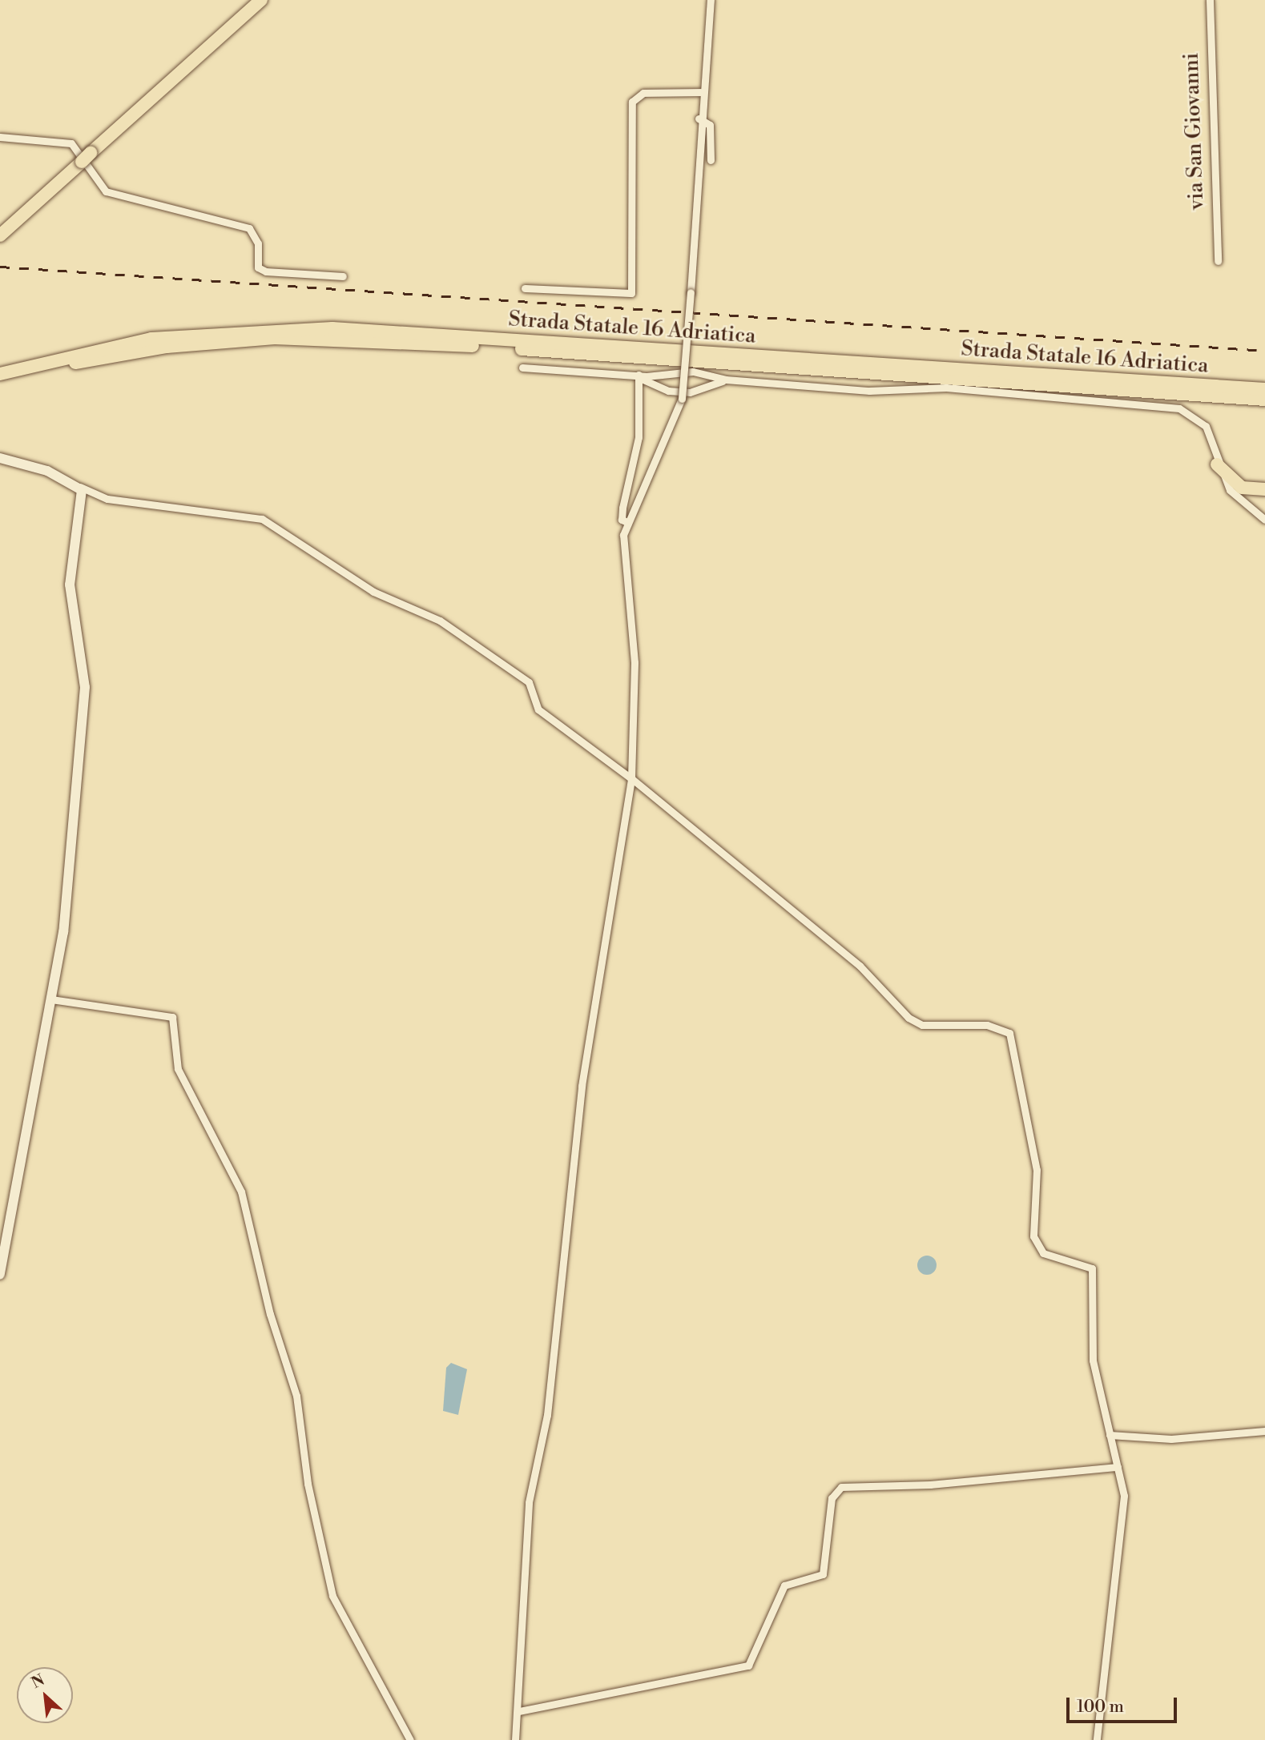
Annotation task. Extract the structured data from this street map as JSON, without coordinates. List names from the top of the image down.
{
  "streets": {
    "highway": ["Strada Statale 16 Adriatica"],
    "street": ["via San Giovanni"]
  },
  "scale_bar": "100 m",
  "north": "top left"
}
